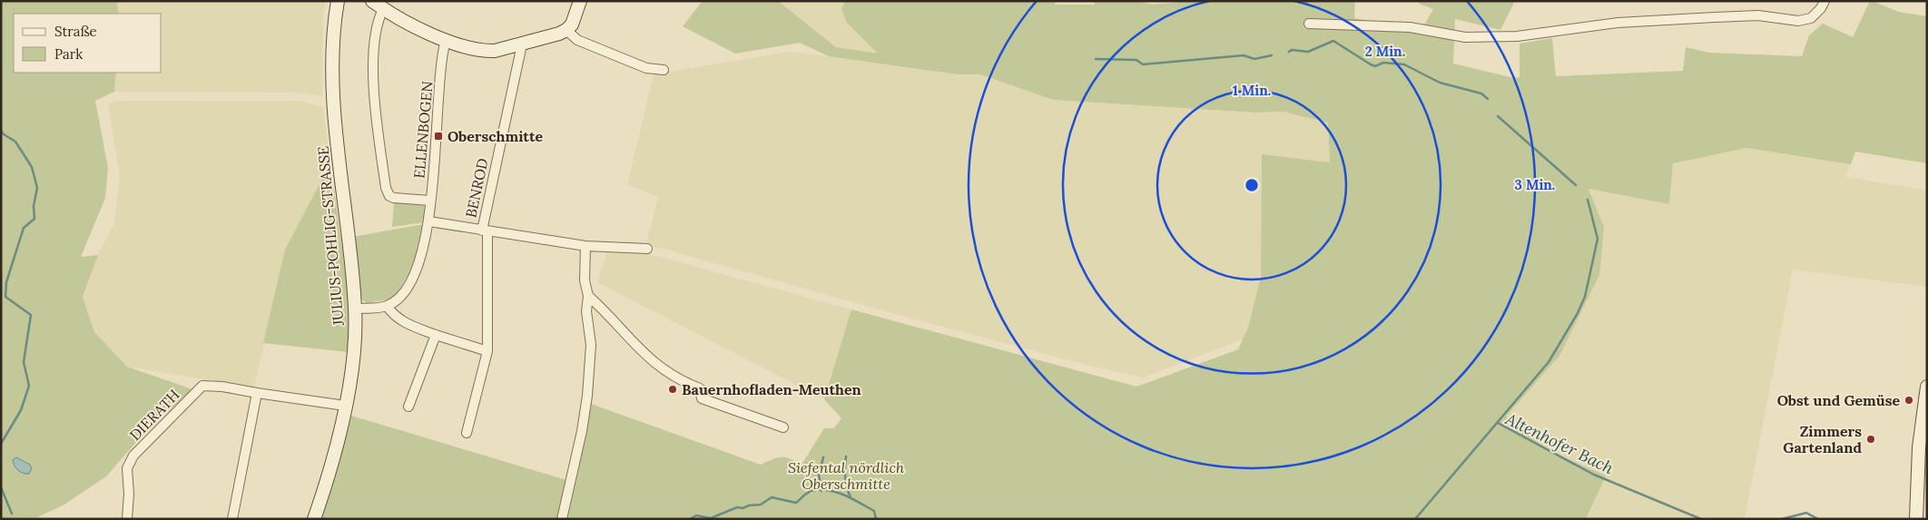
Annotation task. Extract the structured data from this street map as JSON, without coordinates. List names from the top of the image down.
{
  "streets": {
    "street": [
      "ELLENBOGEN",
      "BENROD",
      "JULIUS-POHLIG-STRASSE",
      "DIERATH"
    ]
  },
  "crossings": [
    ["JULIUS-POHLIG-STRASSE", "DIERATH"]
  ],
  "water": ["Altenhofer Bach"],
  "parks": ["Siefental nördlich Oberschmitte"],
  "places": {
    "transit": ["Oberschmitte"],
    "other": ["Bauernhofladen-Meuthen", "Obst und Gemüse", "Zimmers Gartenland"]
  },
  "legend": ["Straße", "Park"],
  "rings": ["2 Min.", "1 Min.", "3 Min."]
}
